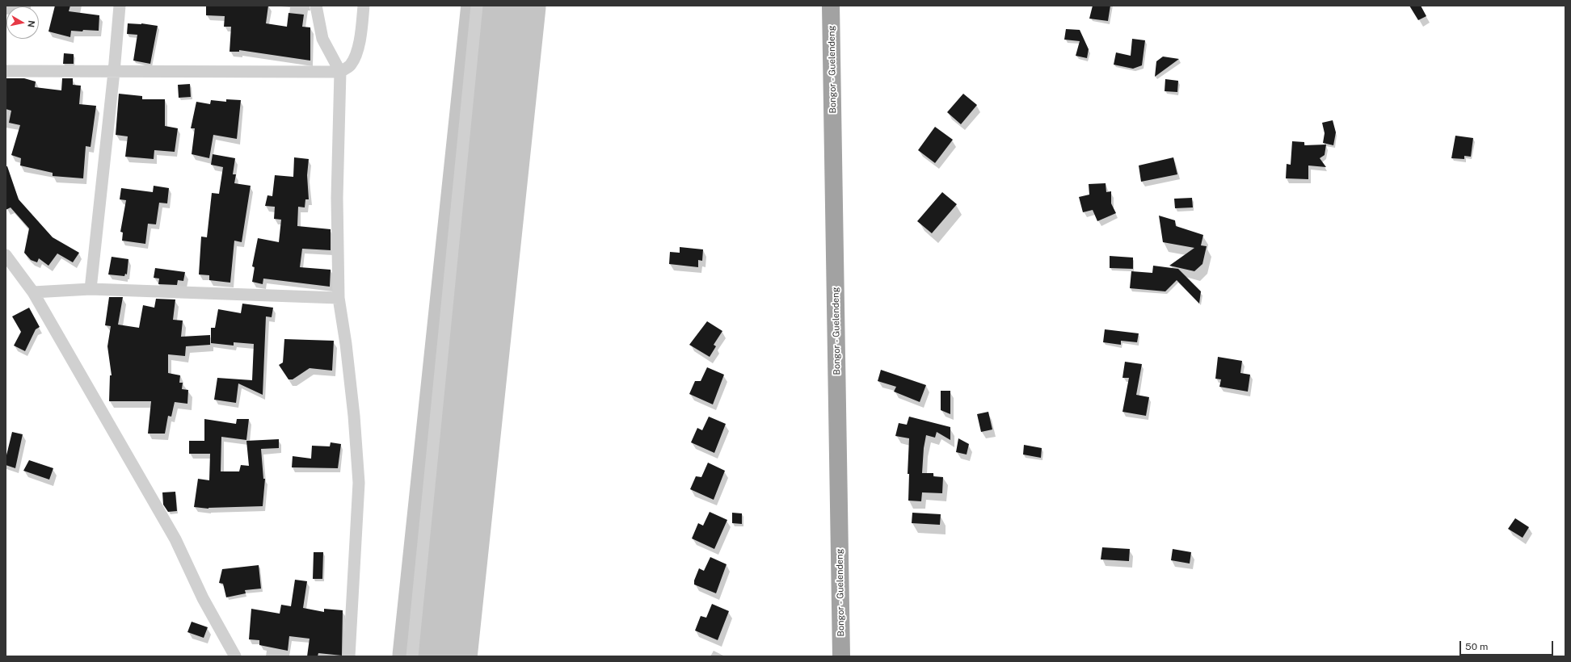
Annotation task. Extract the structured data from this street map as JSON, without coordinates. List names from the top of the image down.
{
  "streets": {
    "highway": ["Bongor - Guelendeng"]
  },
  "scale_bar": "50 m",
  "north": "right"
}
